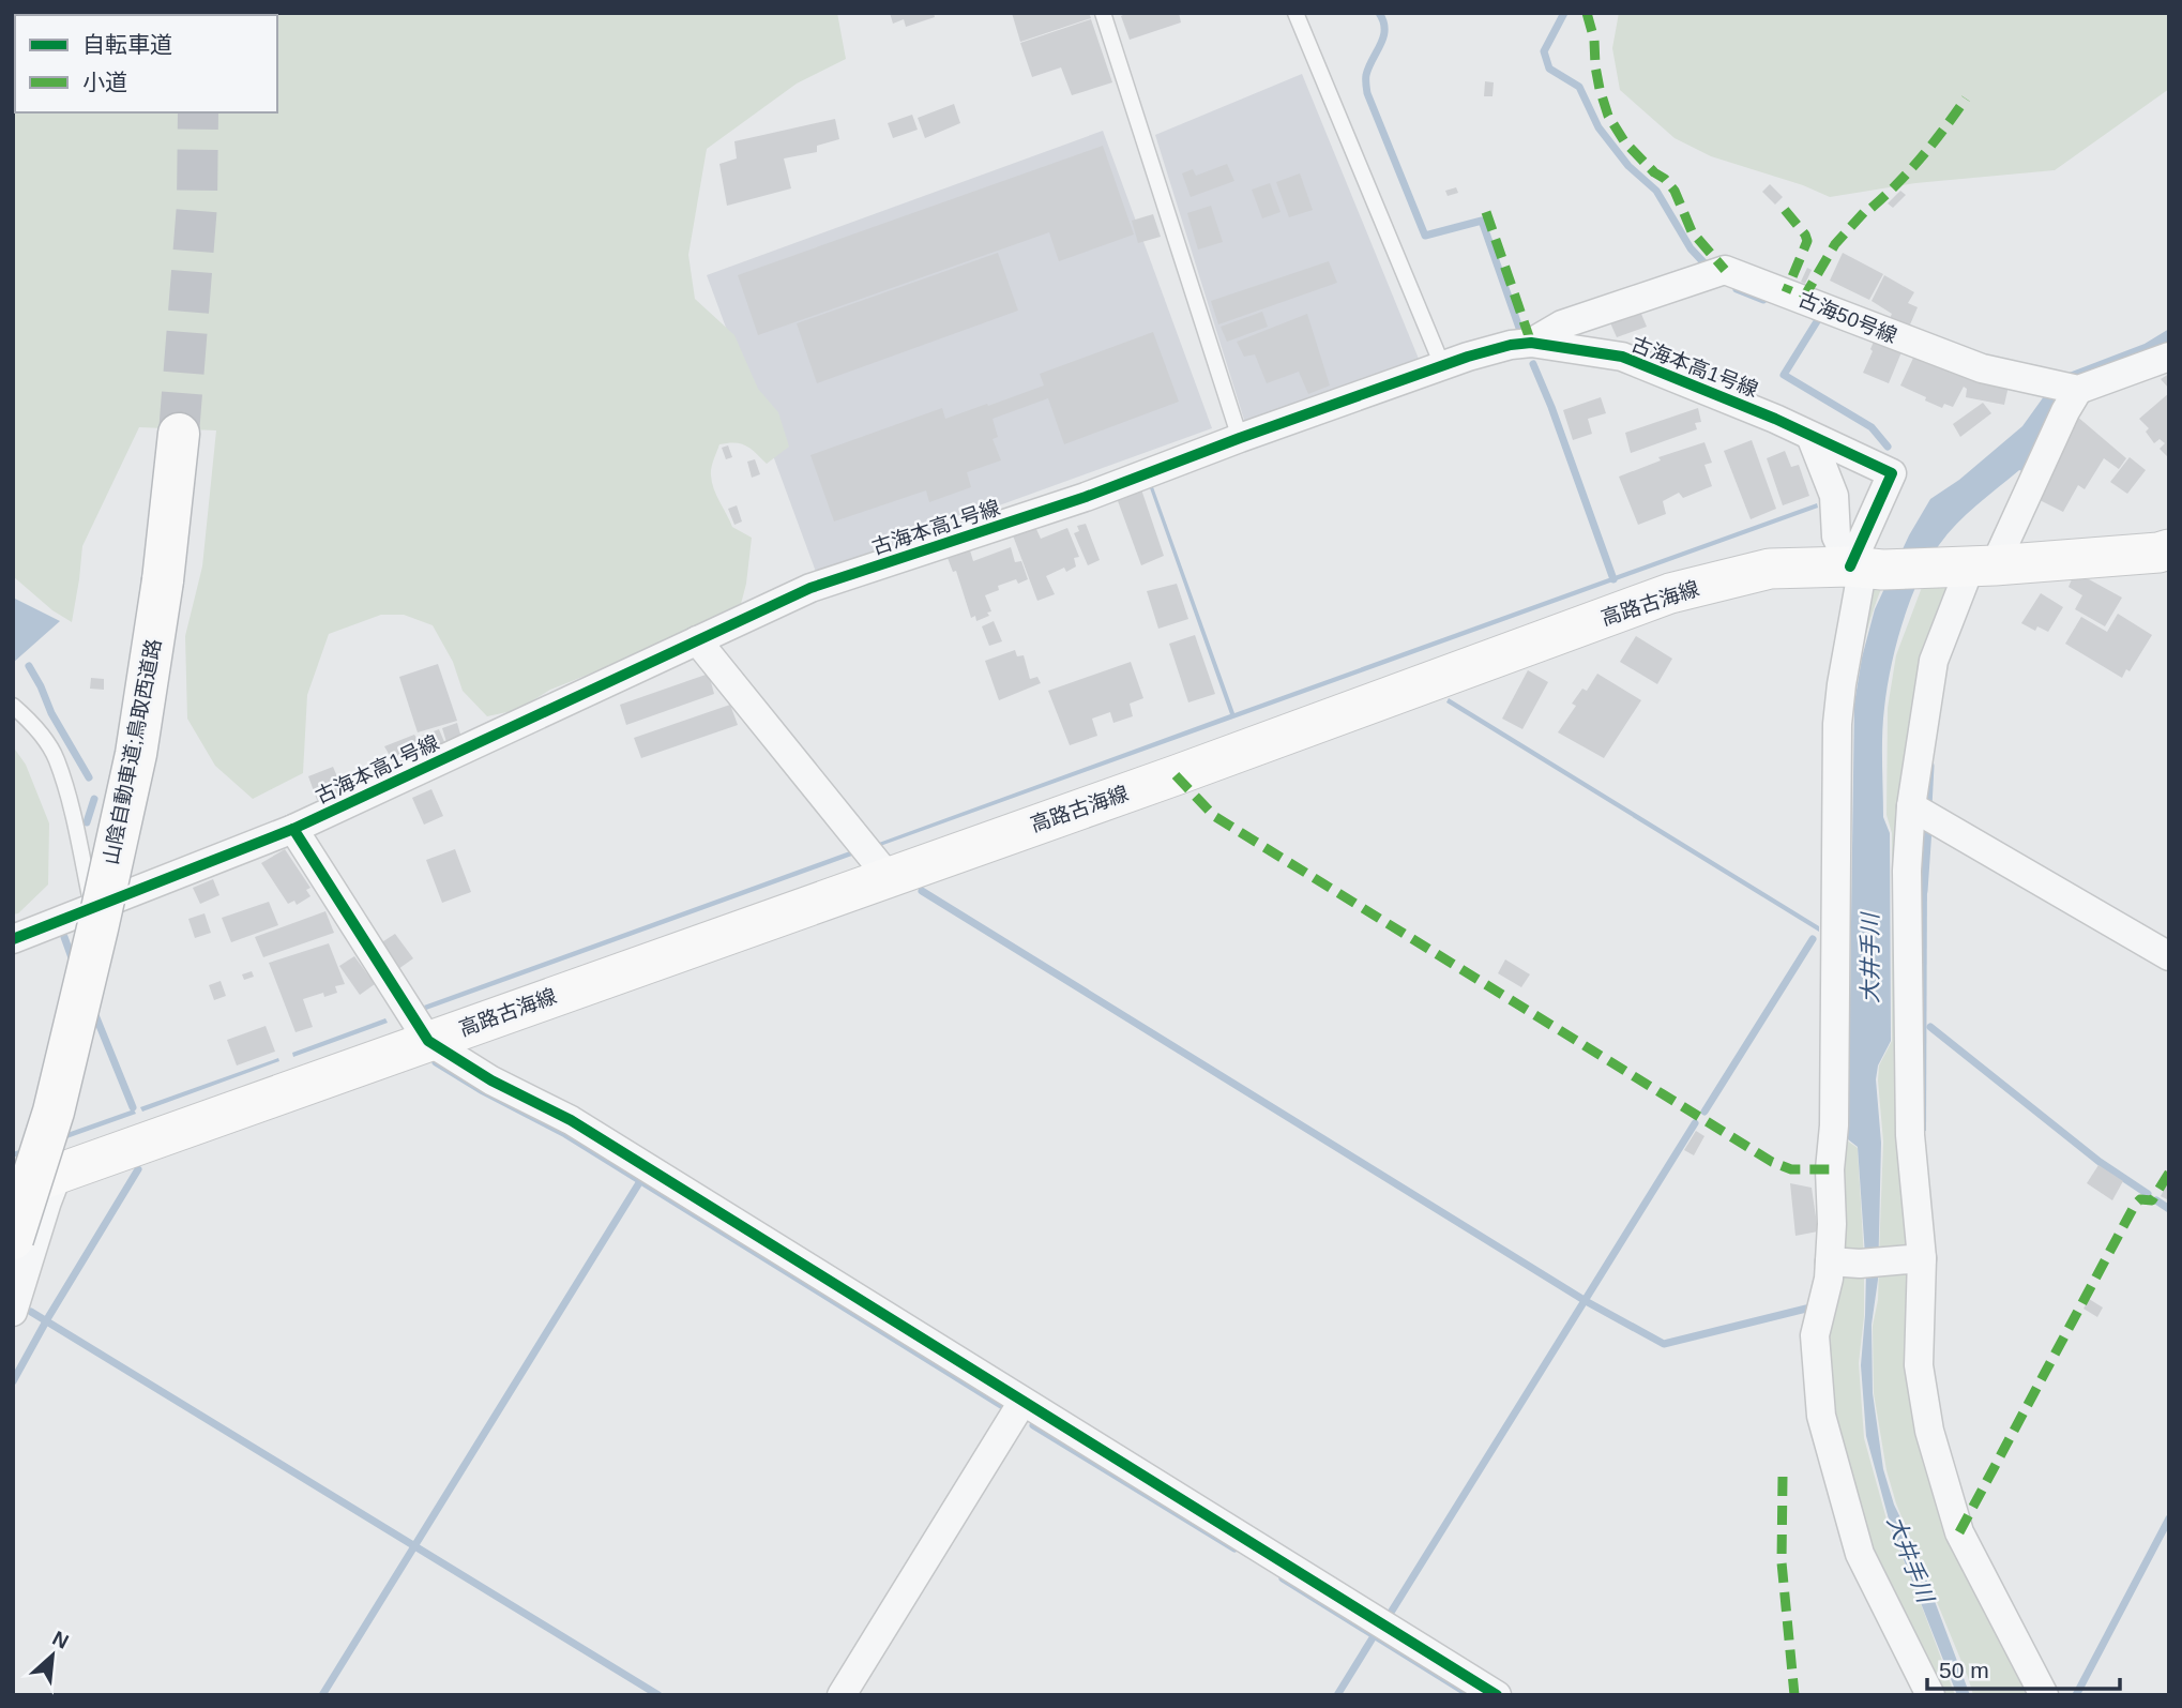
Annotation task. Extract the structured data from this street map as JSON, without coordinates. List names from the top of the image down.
{
  "streets": {
    "highway": ["山陰自動車道;鳥取西道路"],
    "main road": ["高路古海線"],
    "street": ["古海50号線", "古海本高1号線"]
  },
  "crossings": [
    ["古海50号線", "古海本高1号線"],
    ["古海本高1号線", "高路古海線"]
  ],
  "water": ["大井手川"],
  "legend": ["自転車道", "小道"],
  "scale_bar": "50 m",
  "north": "top right"
}
